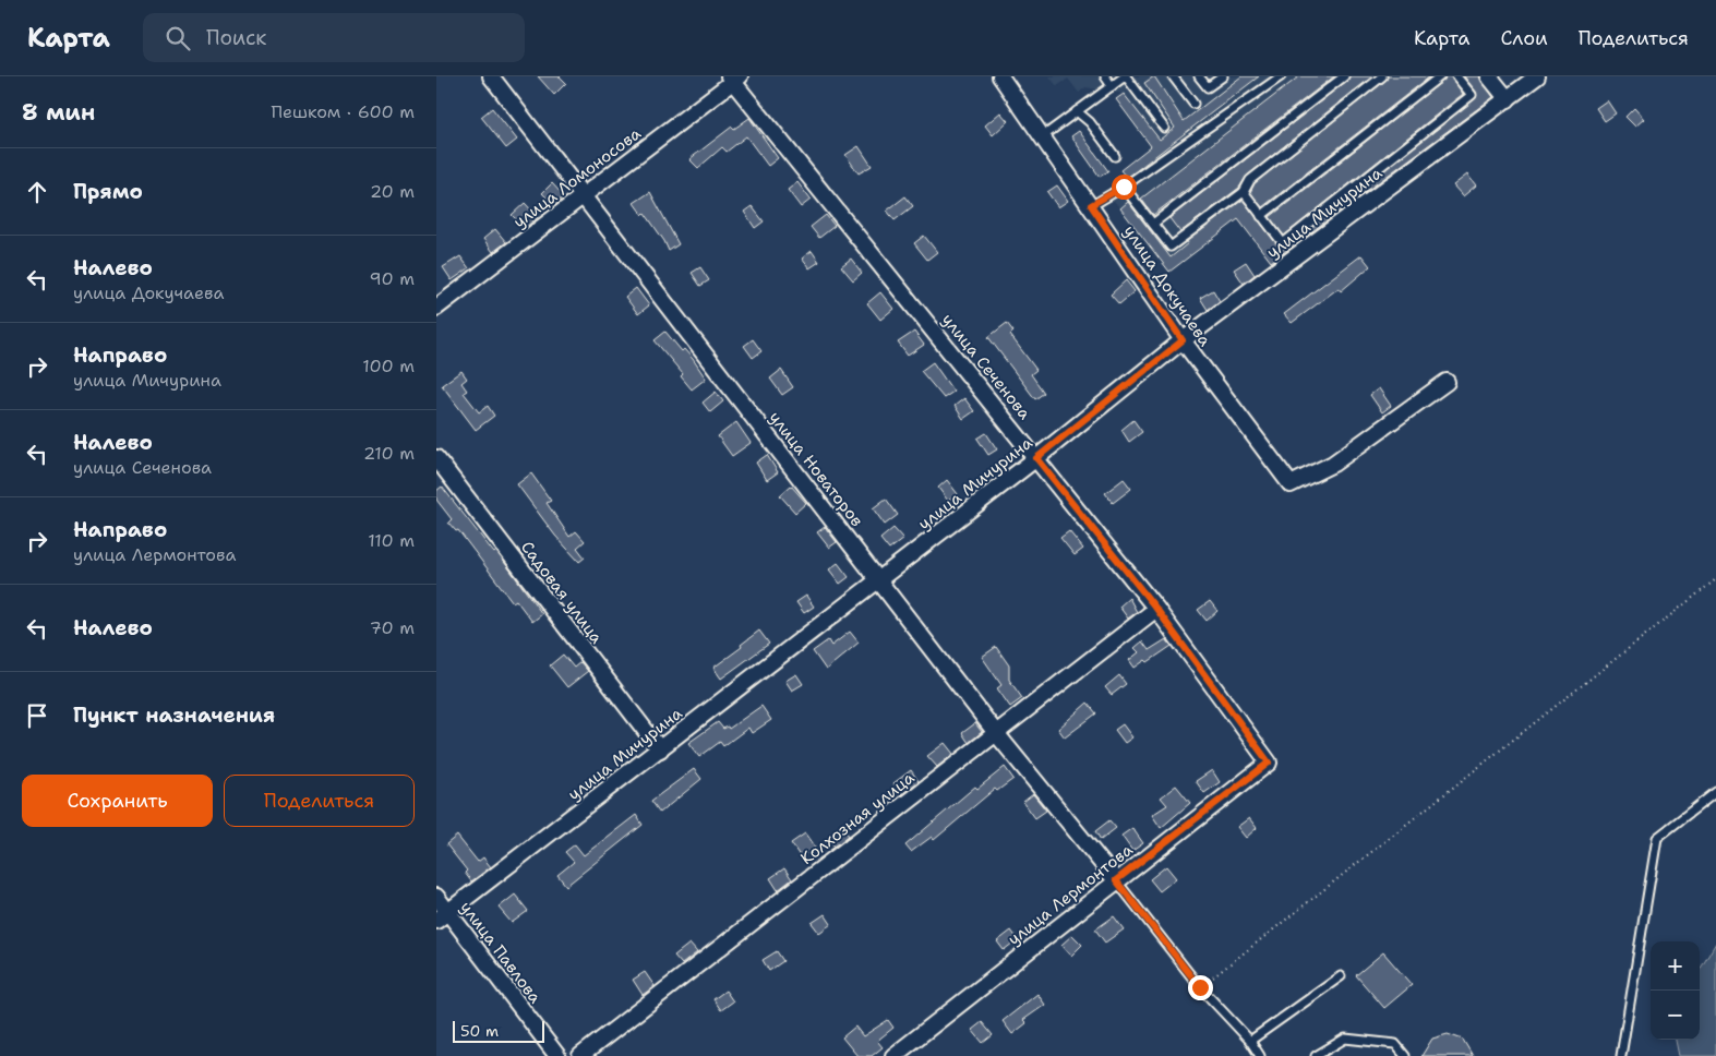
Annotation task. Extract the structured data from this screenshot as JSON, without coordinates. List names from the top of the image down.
{
  "streets": {
    "street": [
      "улица Ломоносова",
      "улица Мичурина",
      "улица Докучаева",
      "улица Сеченова",
      "улица Новаторов",
      "Садовая улица",
      "Колхозная улица",
      "улица Лермонтова",
      "улица Павлова"
    ]
  },
  "crossings": [
    ["улица Ломоносова", "улица Сеченова"],
    ["улица Ломоносова", "улица Новаторов"],
    ["улица Мичурина", "улица Докучаева"],
    ["улица Мичурина", "улица Сеченова"],
    ["улица Мичурина", "улица Новаторов"],
    ["улица Мичурина", "Садовая улица"],
    ["улица Мичурина", "улица Павлова"],
    ["улица Сеченова", "Колхозная улица"],
    ["улица Сеченова", "улица Лермонтова"],
    ["улица Новаторов", "Колхозная улица"],
    ["улица Новаторов", "улица Лермонтова"]
  ],
  "scale_bar": "50 m",
  "page": {
    "header": "Карта",
    "search": "Поиск",
    "nav": ["Карта", "Слои", "Поделиться"],
    "heading": ["8 мин", "Пешком · 600 m"],
    "list": [
      ["Прямо", "20 m"],
      ["Налево", "улица Докучаева", "90 m"],
      ["Направо", "улица Мичурина", "100 m"],
      ["Налево", "улица Сеченова", "210 m"],
      ["Направо", "улица Лермонтова", "110 m"],
      ["Налево", "70 m"],
      "Пункт назначения"
    ],
    "buttons": ["Сохранить", "Поделиться"],
    "map_buttons": ["+", "−"],
    "scale": "50 m"
  }
}
